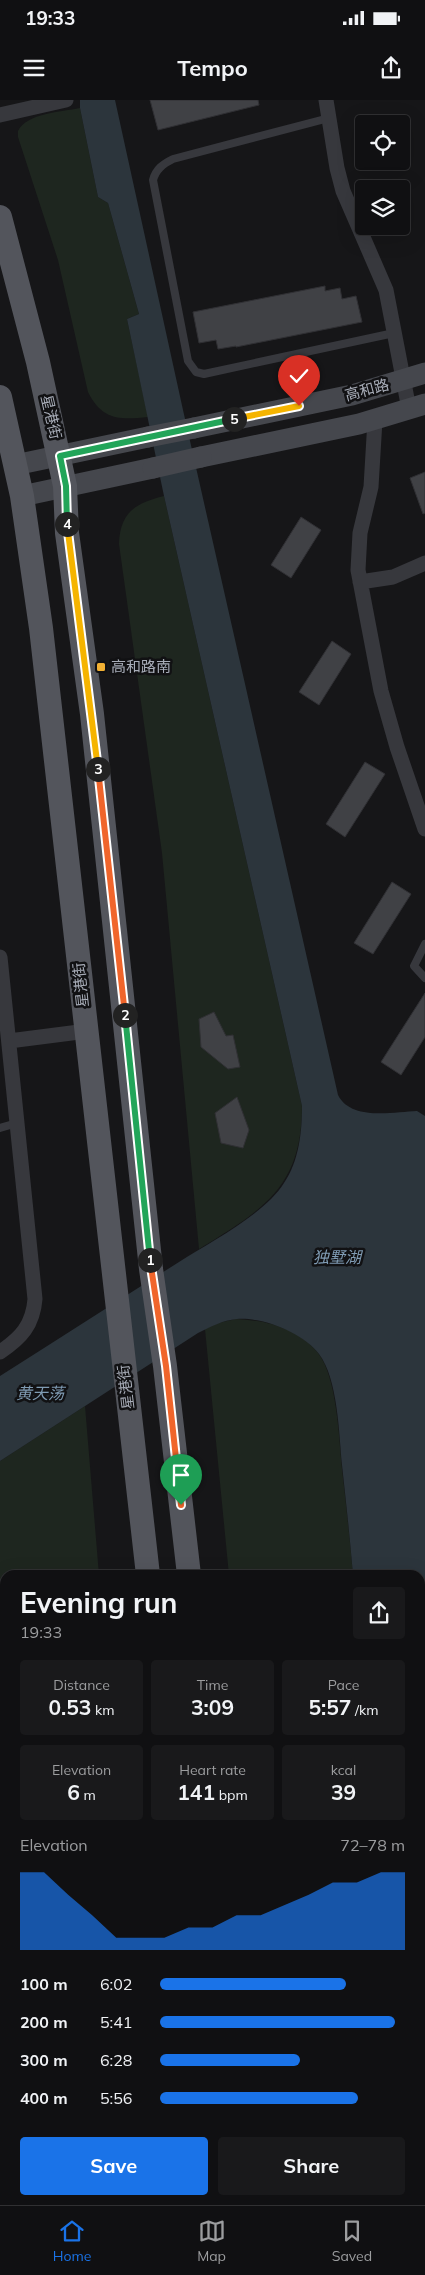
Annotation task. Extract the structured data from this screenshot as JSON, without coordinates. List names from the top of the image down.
{
  "streets": {
    "main road": ["高和路", "星港街"]
  },
  "crossings": [
    ["高和路", "星港街"]
  ],
  "water": ["独墅湖", "黄天荡"],
  "places": {
    "transit": ["高和路南"]
  },
  "page": {
    "status": "19:33",
    "header": "Tempo",
    "pins": [
      "5",
      "4",
      "3",
      "2",
      "1"
    ],
    "heading": ["Evening run", "19:33"],
    "stats": [
      ["Distance", "0.53 km"],
      ["Time", "3:09"],
      ["Pace", "5:57 /km"],
      ["Elevation", "6 m"],
      ["Heart rate", "141 bpm"],
      ["kcal", "39"]
    ],
    "chart": ["Elevation", "72–78 m"],
    "list": [
      {
        "name": "100 m",
        "note": "6:02"
      },
      {
        "name": "200 m",
        "note": "5:41"
      },
      {
        "name": "300 m",
        "note": "6:28"
      },
      {
        "name": "400 m",
        "note": "5:56"
      }
    ],
    "buttons": ["Save", "Share"],
    "tabs": ["Home", "Map", "Saved"]
  }
}
